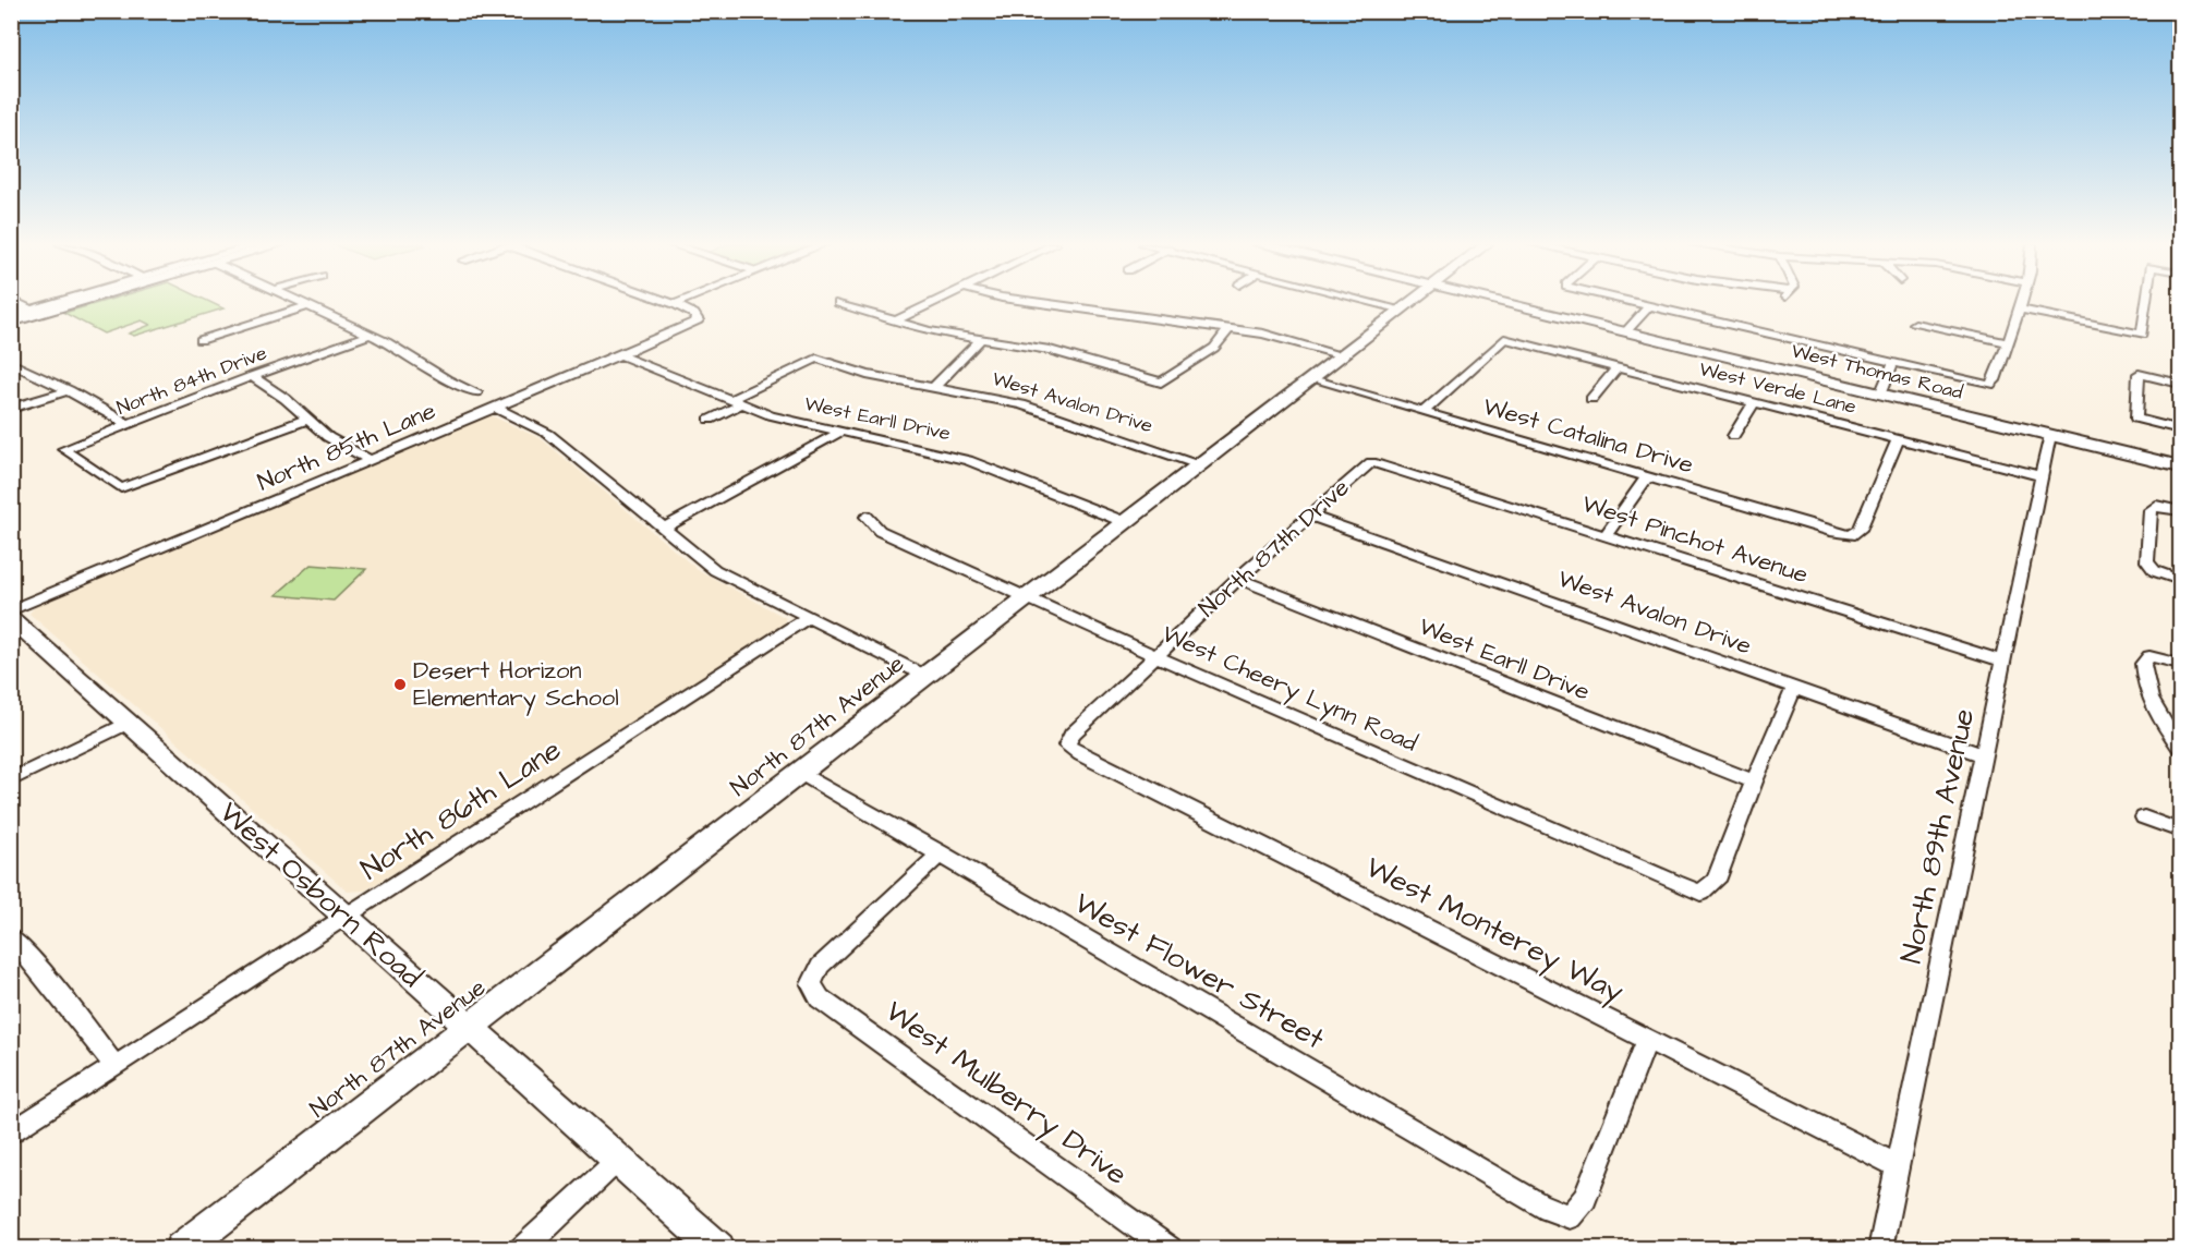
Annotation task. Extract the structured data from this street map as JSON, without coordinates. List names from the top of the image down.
{
  "streets": {
    "main road": ["West Thomas Road"],
    "street": [
      "North 84th Drive",
      "West Verde Lane",
      "West Avalon Drive",
      "West Earll Drive",
      "West Catalina Drive",
      "North 85th Lane",
      "West Pinchot Avenue",
      "North 87th Drive",
      "West Cheery Lynn Road",
      "North 87th Avenue",
      "North 86th Lane",
      "North 89th Avenue",
      "West Osborn Road",
      "West Monterey Way",
      "West Flower Street",
      "West Mulberry Drive"
    ]
  },
  "crossings": [
    ["West Thomas Road", "North 89th Avenue"],
    ["West Verde Lane", "West Catalina Drive"],
    ["West Verde Lane", "North 89th Avenue"],
    ["West Avalon Drive", "West Earll Drive"],
    ["West Avalon Drive", "North 87th Drive"],
    ["West Avalon Drive", "North 87th Avenue"],
    ["West Avalon Drive", "North 89th Avenue"],
    ["West Earll Drive", "North 85th Lane"],
    ["West Earll Drive", "North 87th Drive"],
    ["West Earll Drive", "West Cheery Lynn Road"],
    ["West Earll Drive", "North 87th Avenue"],
    ["West Catalina Drive", "North 87th Avenue"],
    ["West Pinchot Avenue", "North 87th Drive"],
    ["West Pinchot Avenue", "North 89th Avenue"],
    ["North 87th Drive", "West Cheery Lynn Road"],
    ["North 87th Drive", "West Monterey Way"],
    ["West Cheery Lynn Road", "North 87th Avenue"],
    ["North 87th Avenue", "West Osborn Road"],
    ["North 87th Avenue", "West Flower Street"],
    ["North 86th Lane", "West Osborn Road"],
    ["North 89th Avenue", "West Monterey Way"],
    ["West Monterey Way", "West Flower Street"],
    ["West Flower Street", "West Mulberry Drive"]
  ],
  "places": ["Desert Horizon Elementary School"]
}
